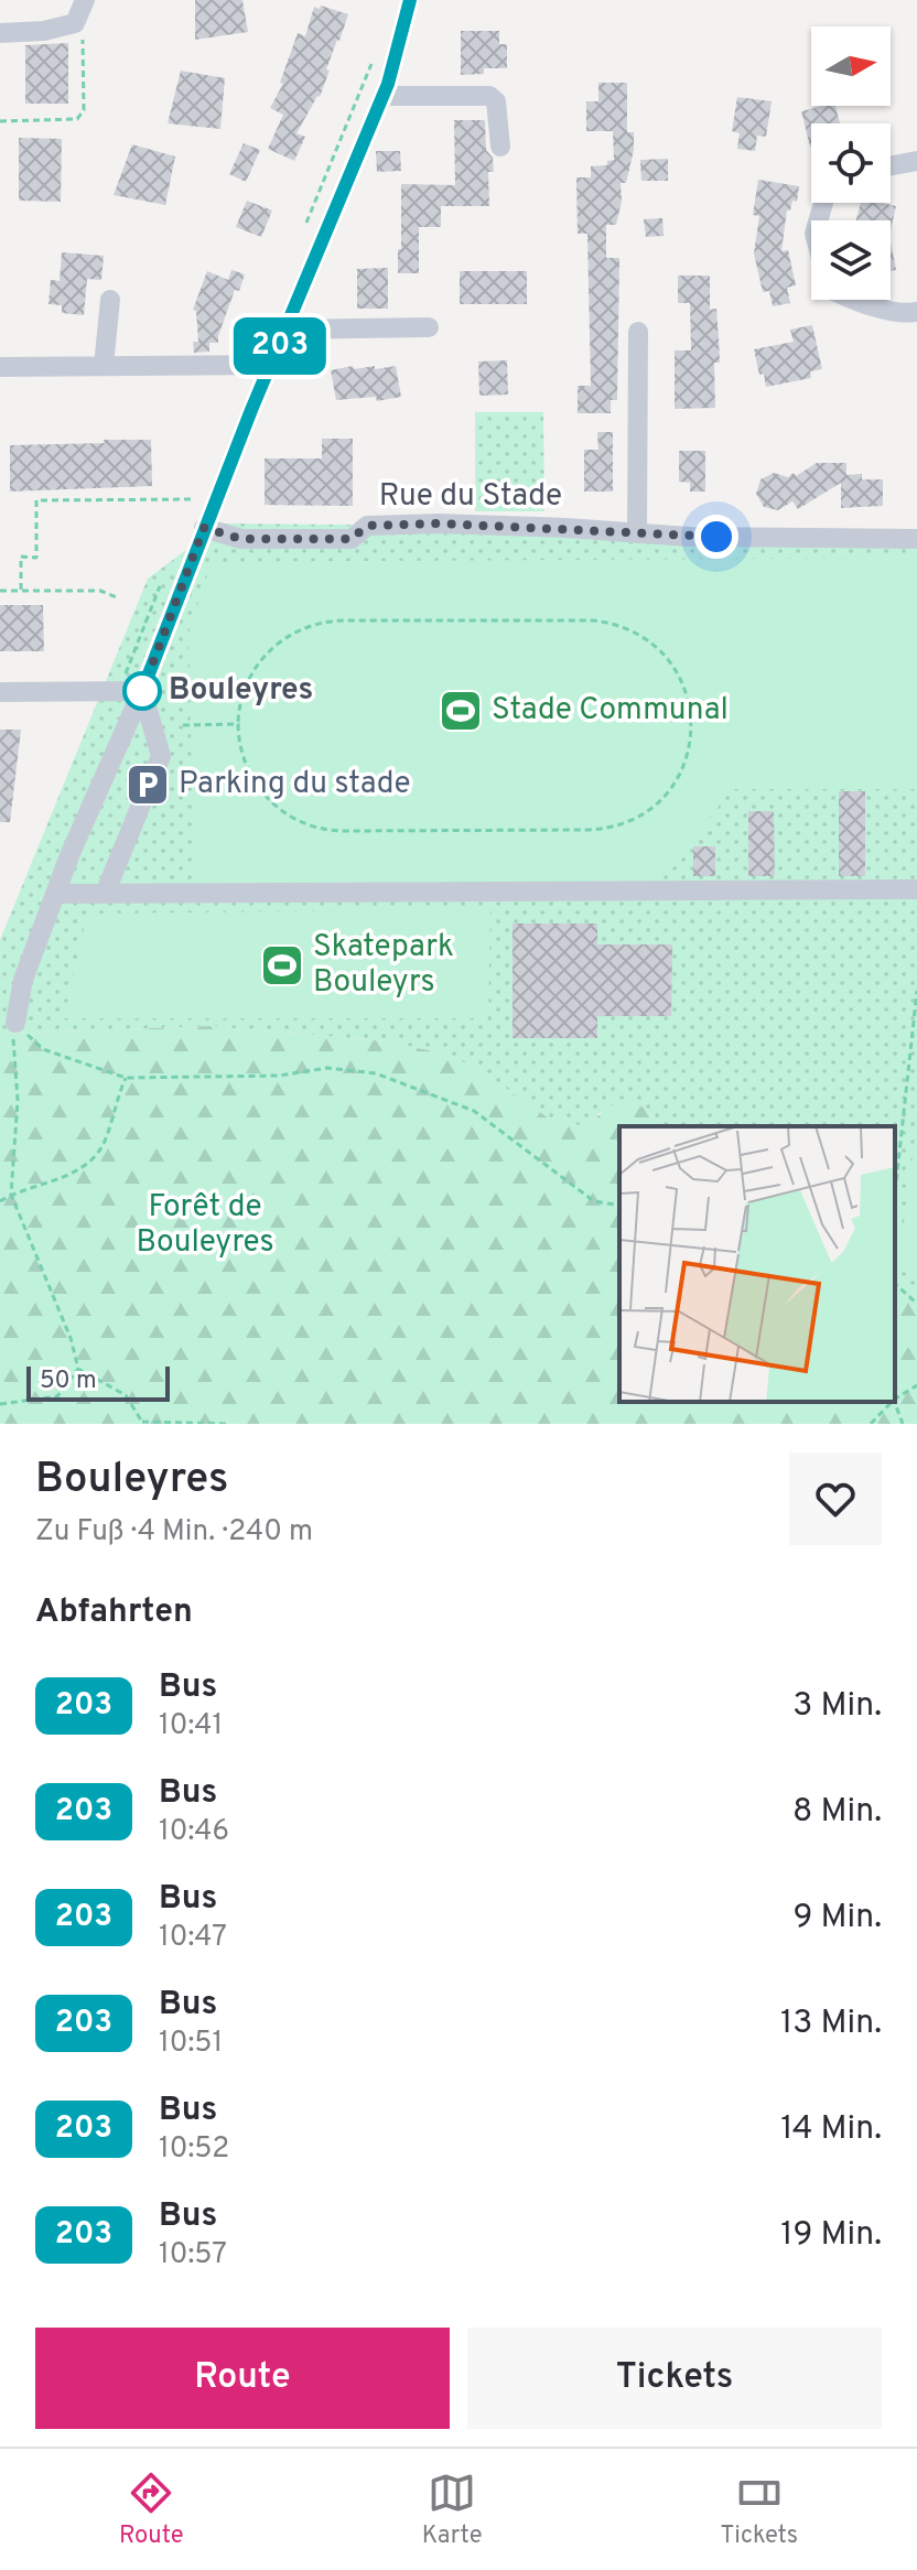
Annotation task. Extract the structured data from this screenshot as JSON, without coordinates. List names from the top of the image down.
{
  "streets": {
    "street": ["Rue du Stade"]
  },
  "parks": ["Forêt de Bouleyres"],
  "places": {
    "other": ["Bouleyres"],
    "sports": ["Stade Communal", "Skatepark Bouleyrs"],
    "parking": ["Parking du stade"]
  },
  "lines": ["bus line 203"],
  "scale_bar": "50 m",
  "north": "right",
  "page": {
    "on_map": "203",
    "scale": "50 m",
    "heading": [
      ["Bouleyres", "Zu Fuß · 4 Min. · 240 m"],
      "Abfahrten"
    ],
    "list": [
      {
        "mark": "203",
        "name": "Bus",
        "note": "10:41",
        "value": "3 Min."
      },
      {
        "mark": "203",
        "name": "Bus",
        "note": "10:46",
        "value": "8 Min."
      },
      {
        "mark": "203",
        "name": "Bus",
        "note": "10:47",
        "value": "9 Min."
      },
      {
        "mark": "203",
        "name": "Bus",
        "note": "10:51",
        "value": "13 Min."
      },
      {
        "mark": "203",
        "name": "Bus",
        "note": "10:52",
        "value": "14 Min."
      },
      {
        "mark": "203",
        "name": "Bus",
        "note": "10:57",
        "value": "19 Min."
      }
    ],
    "buttons": ["Route", "Tickets"],
    "tabs": ["Route", "Karte", "Tickets"]
  }
}
